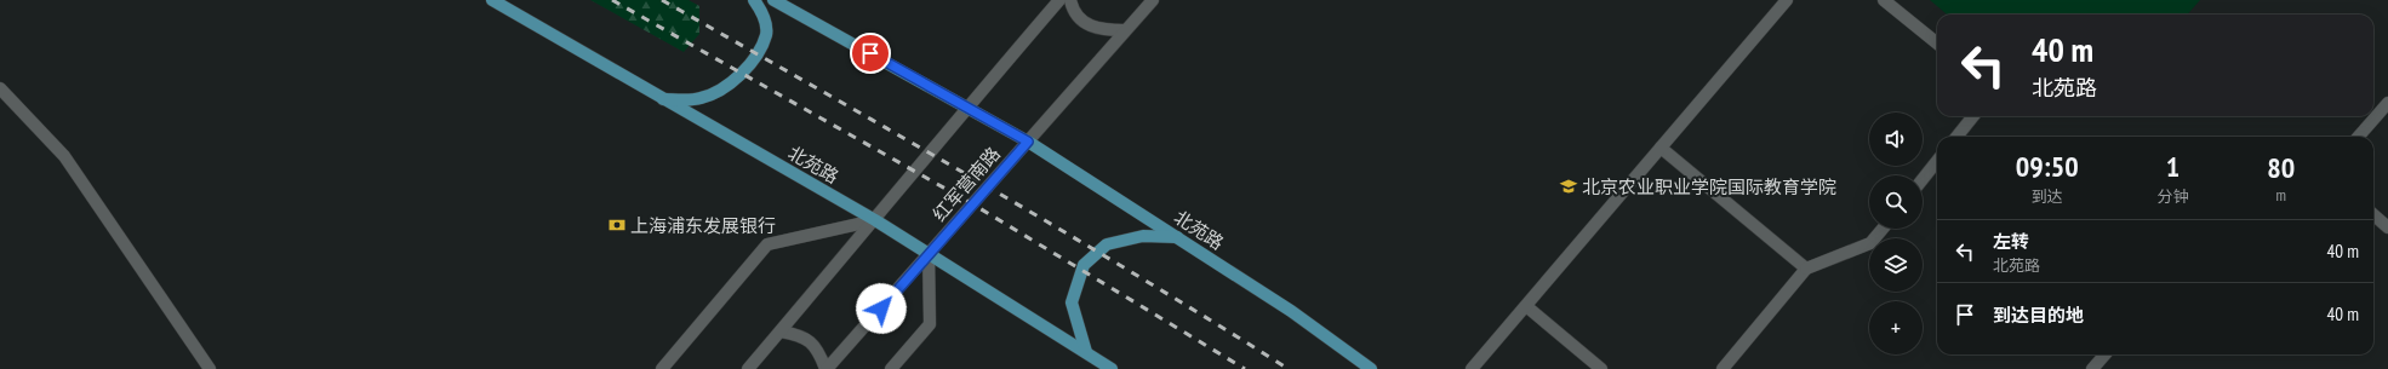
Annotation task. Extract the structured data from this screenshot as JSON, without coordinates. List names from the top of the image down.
{
  "streets": {
    "main road": ["北苑路"],
    "street": ["红军营南路"]
  },
  "crossings": [
    ["北苑路", "红军营南路"]
  ],
  "places": {
    "school or university": ["北京农业职业学院国际教育学院"],
    "bank": ["上海浦东发展银行"]
  },
  "page": {
    "turn": ["40 m", "北苑路"],
    "map_buttons": "+",
    "eta": [
      "09:50",
      "到达",
      "1",
      "分钟",
      "80",
      "m"
    ],
    "list": [
      {
        "name": "左转",
        "note": "北苑路",
        "value": "40 m"
      },
      {
        "name": "到达目的地",
        "value": "40 m"
      }
    ]
  }
}
